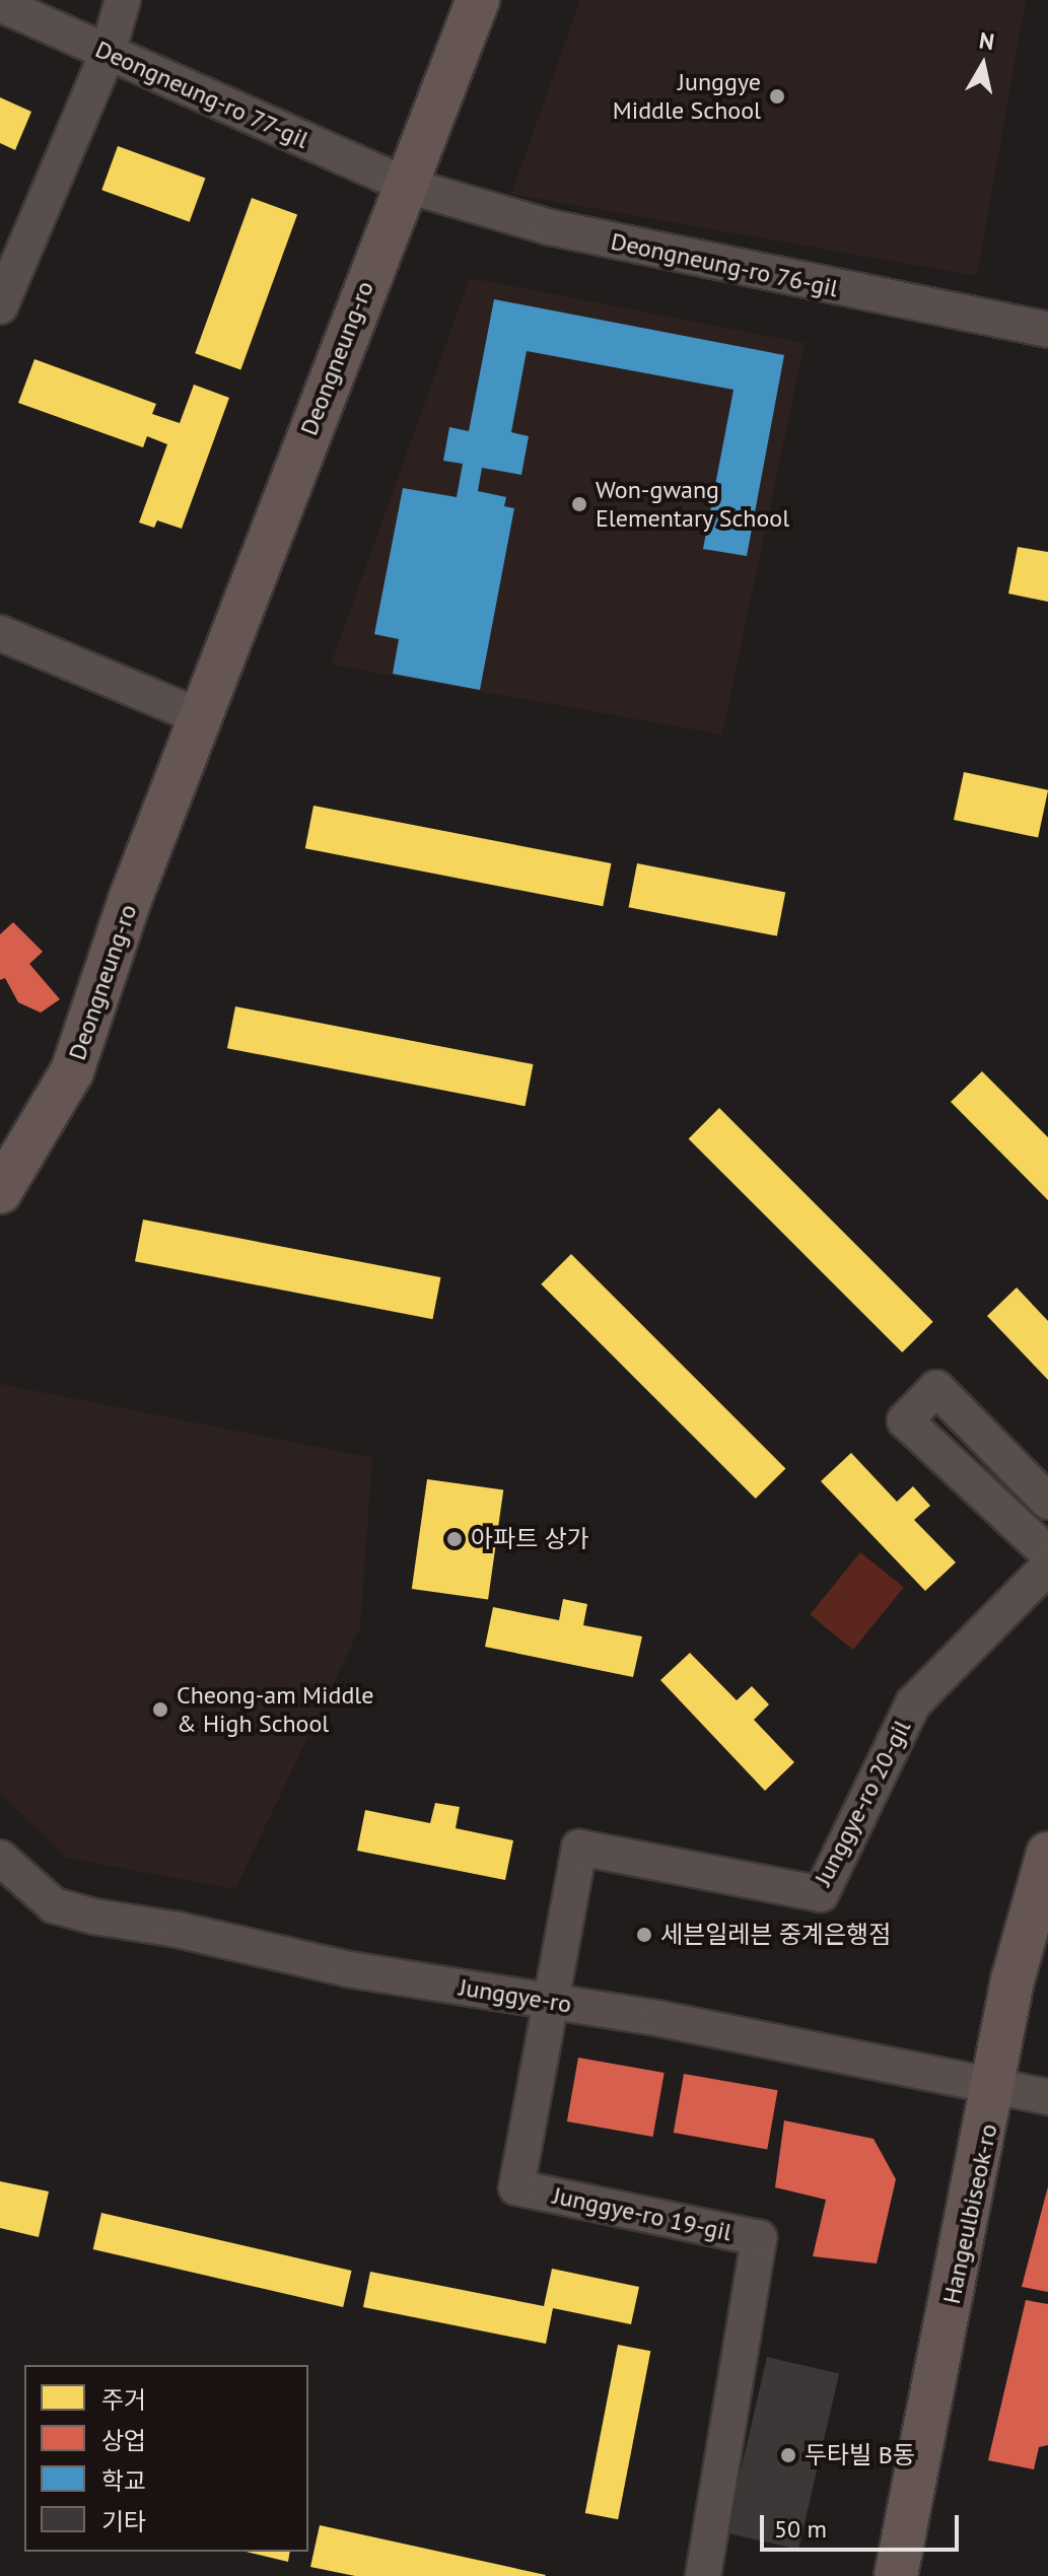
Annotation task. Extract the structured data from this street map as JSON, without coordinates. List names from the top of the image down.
{
  "streets": {
    "main road": ["Deongneung-ro", "Hangeulbiseok-ro"],
    "street": [
      "Deongneung-ro 77-gil",
      "Deongneung-ro 76-gil",
      "Junggye-ro 20-gil",
      "Junggye-ro",
      "Junggye-ro 19-gil"
    ]
  },
  "crossings": [
    ["Deongneung-ro 77-gil", "Deongneung-ro 76-gil"],
    ["Deongneung-ro 77-gil", "Deongneung-ro"],
    ["Deongneung-ro 76-gil", "Deongneung-ro"],
    ["Junggye-ro 20-gil", "Junggye-ro"],
    ["Junggye-ro 20-gil", "Junggye-ro 19-gil"],
    ["Junggye-ro", "Junggye-ro 19-gil"],
    ["Junggye-ro", "Hangeulbiseok-ro"]
  ],
  "places": [
    "Junggye Middle School",
    "Won-gwang Elementary School",
    "아파트 상가",
    "Cheong-am Middle & High School",
    "세븐일레븐 중계은행점",
    "두타빌 B동"
  ],
  "legend": [
    "주거",
    "상업",
    "학교",
    "기타"
  ],
  "scale_bar": "50 m",
  "north": "top"
}
